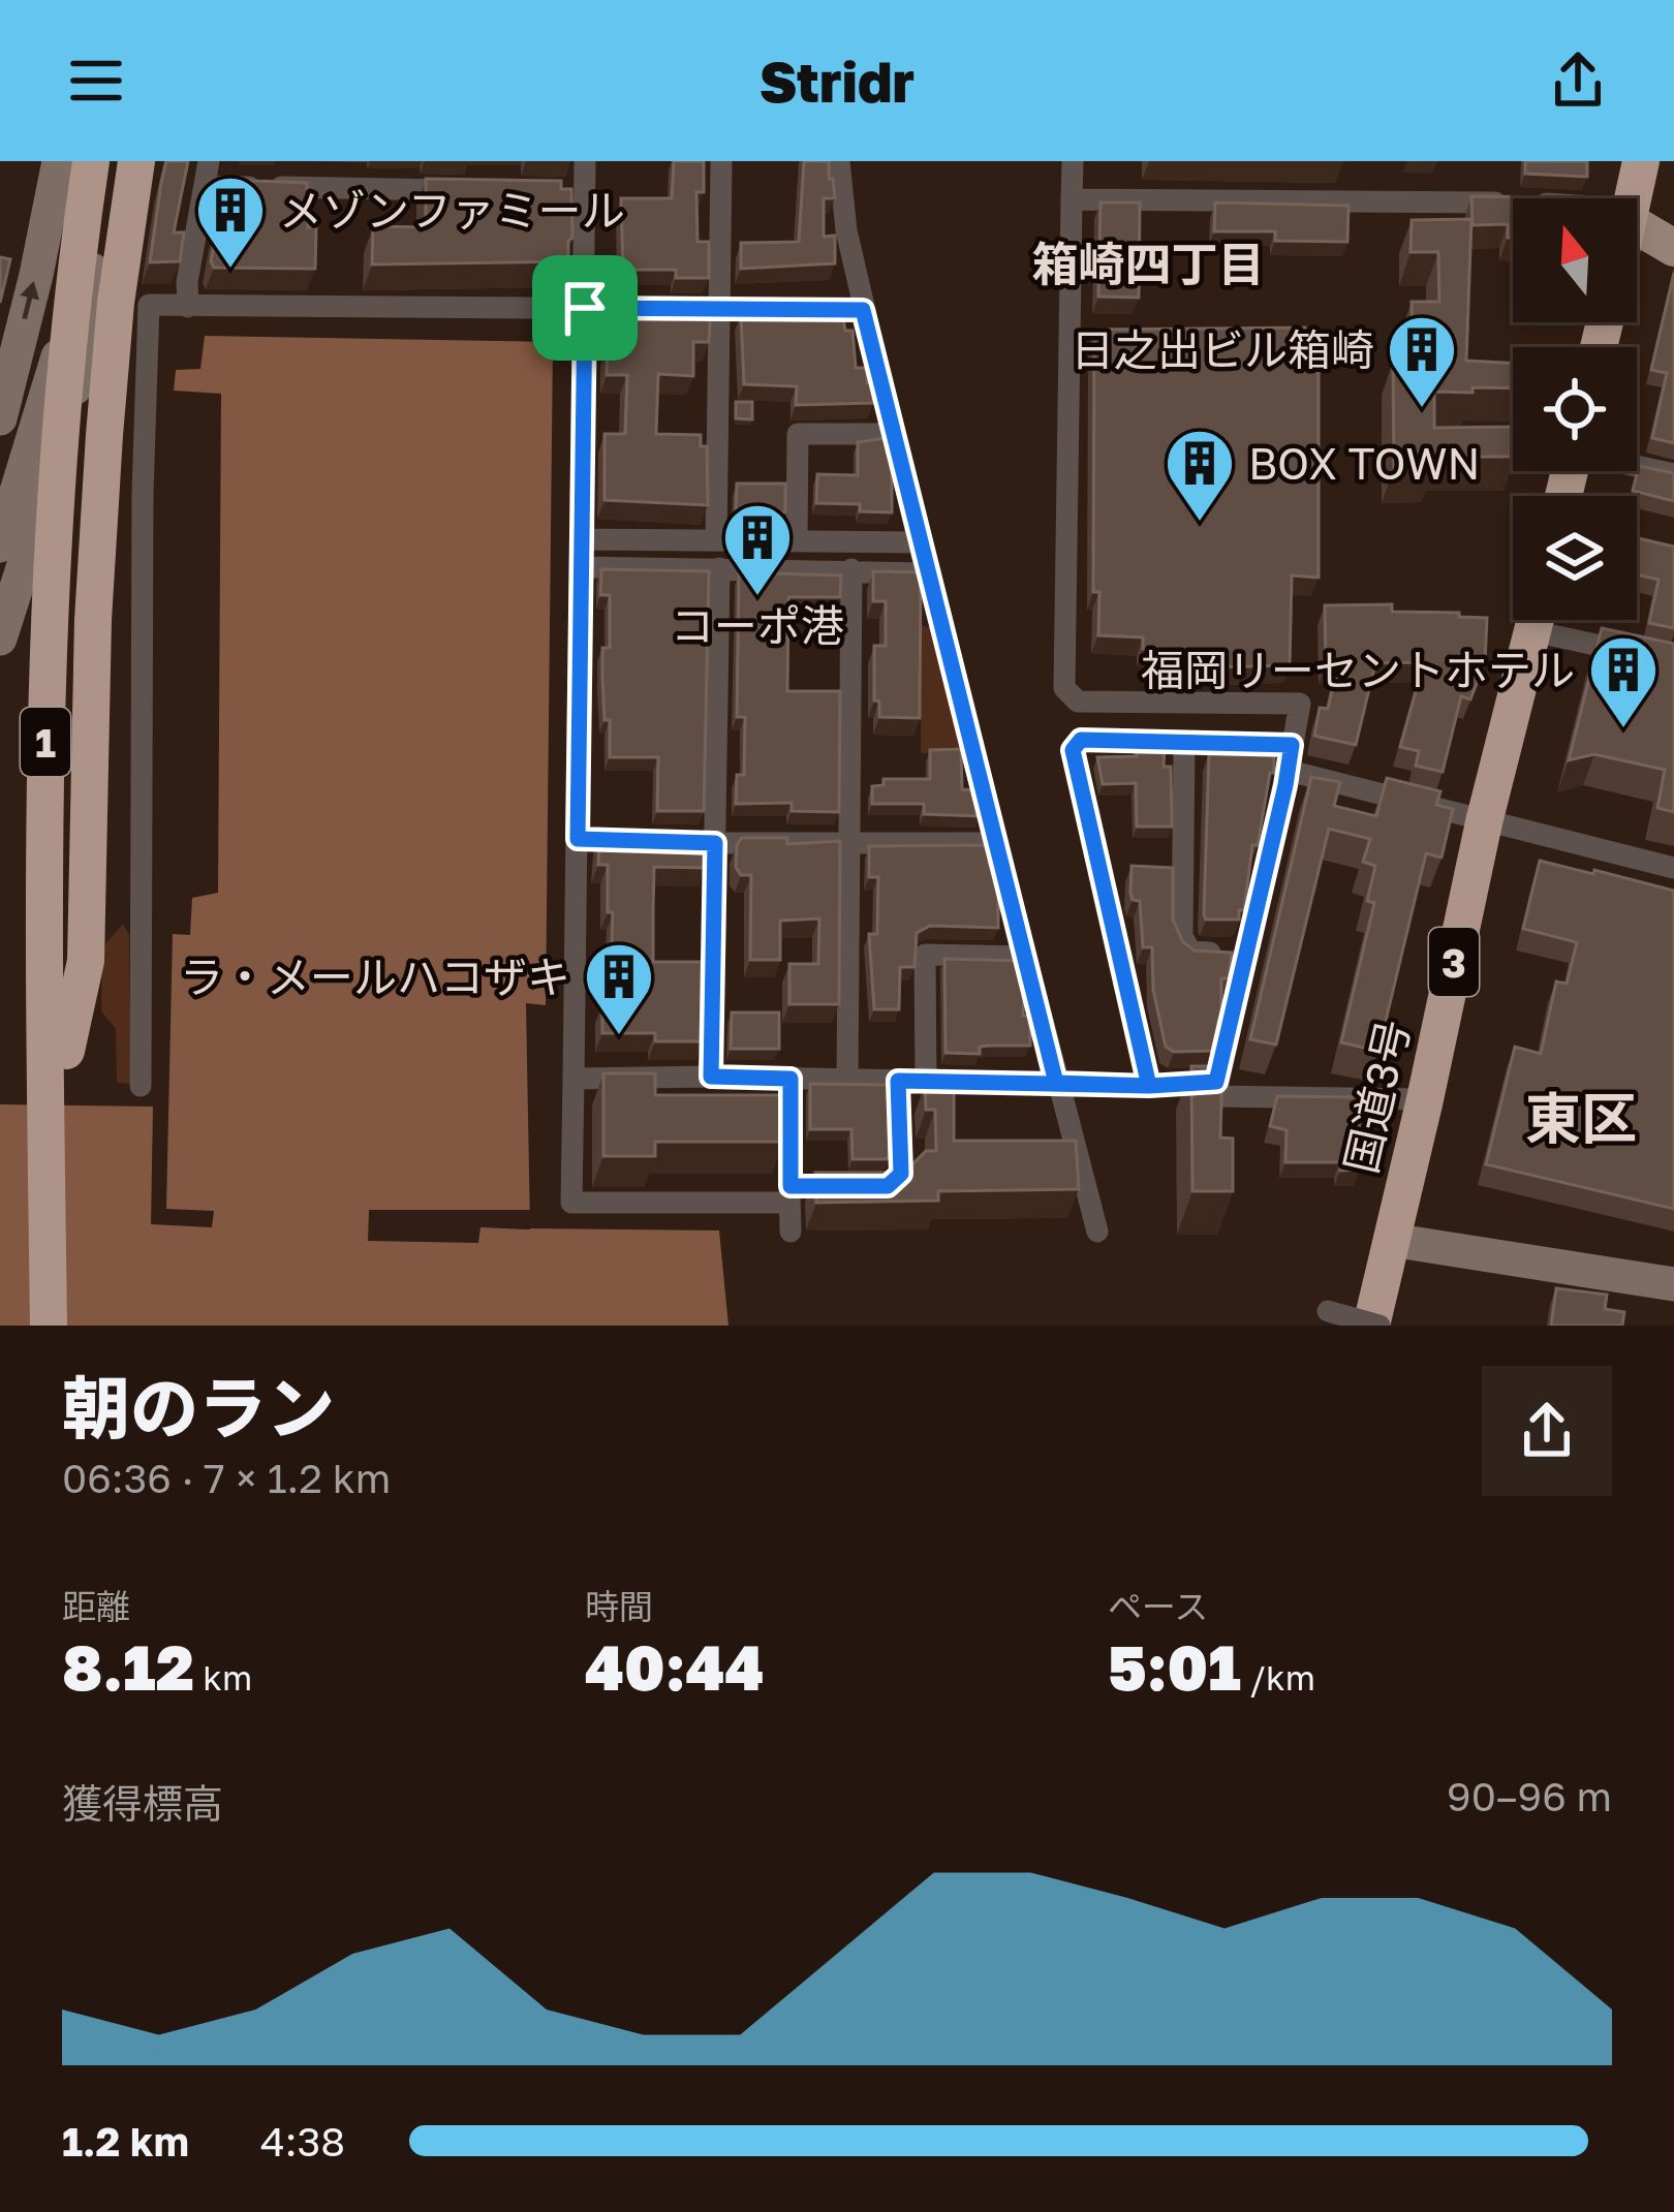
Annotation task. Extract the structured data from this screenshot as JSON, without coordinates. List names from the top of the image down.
{
  "streets": {
    "highway": ["1", "3", "国道3号"]
  },
  "districts": ["箱崎四丁目", "東区"],
  "places": {
    "building": [
      "メゾンファミール",
      "日之出ビル箱崎",
      "BOX TOWN",
      "コーポ港",
      "福岡リーセントホテル",
      "ラ・メールハコザキ"
    ]
  },
  "north": "top",
  "page": {
    "header": "Stridr",
    "heading": ["朝のラン", "06:36 · 7 × 1.2 km"],
    "stats": [
      ["距離", "8.12 km"],
      ["時間", "40:44"],
      ["ペース", "5:01 /km"]
    ],
    "chart": ["獲得標高", "90–96 m"],
    "list": [
      {
        "name": "1.2 km",
        "note": "4:38"
      }
    ]
  }
}
